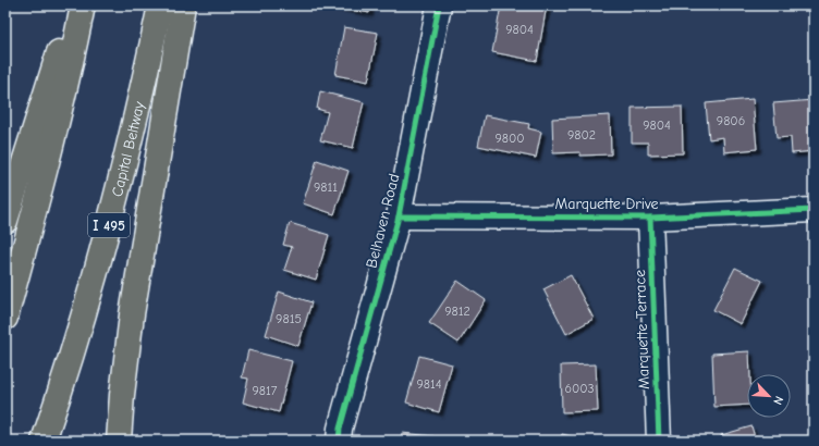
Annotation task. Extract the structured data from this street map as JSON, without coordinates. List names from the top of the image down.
{
  "streets": {
    "highway": ["Capital Beltway", "I 495"],
    "street": ["Marquette Drive", "Belhaven Road", "Marquette Terrace"]
  },
  "crossings": [
    ["Marquette Drive", "Belhaven Road"],
    ["Marquette Drive", "Marquette Terrace"]
  ],
  "house_numbers": [
    "9804",
    "9806",
    "9804",
    "9802",
    "9800",
    "9811",
    "9812",
    "9815",
    "9814",
    "6003",
    "9817"
  ],
  "north": "bottom right"
}
